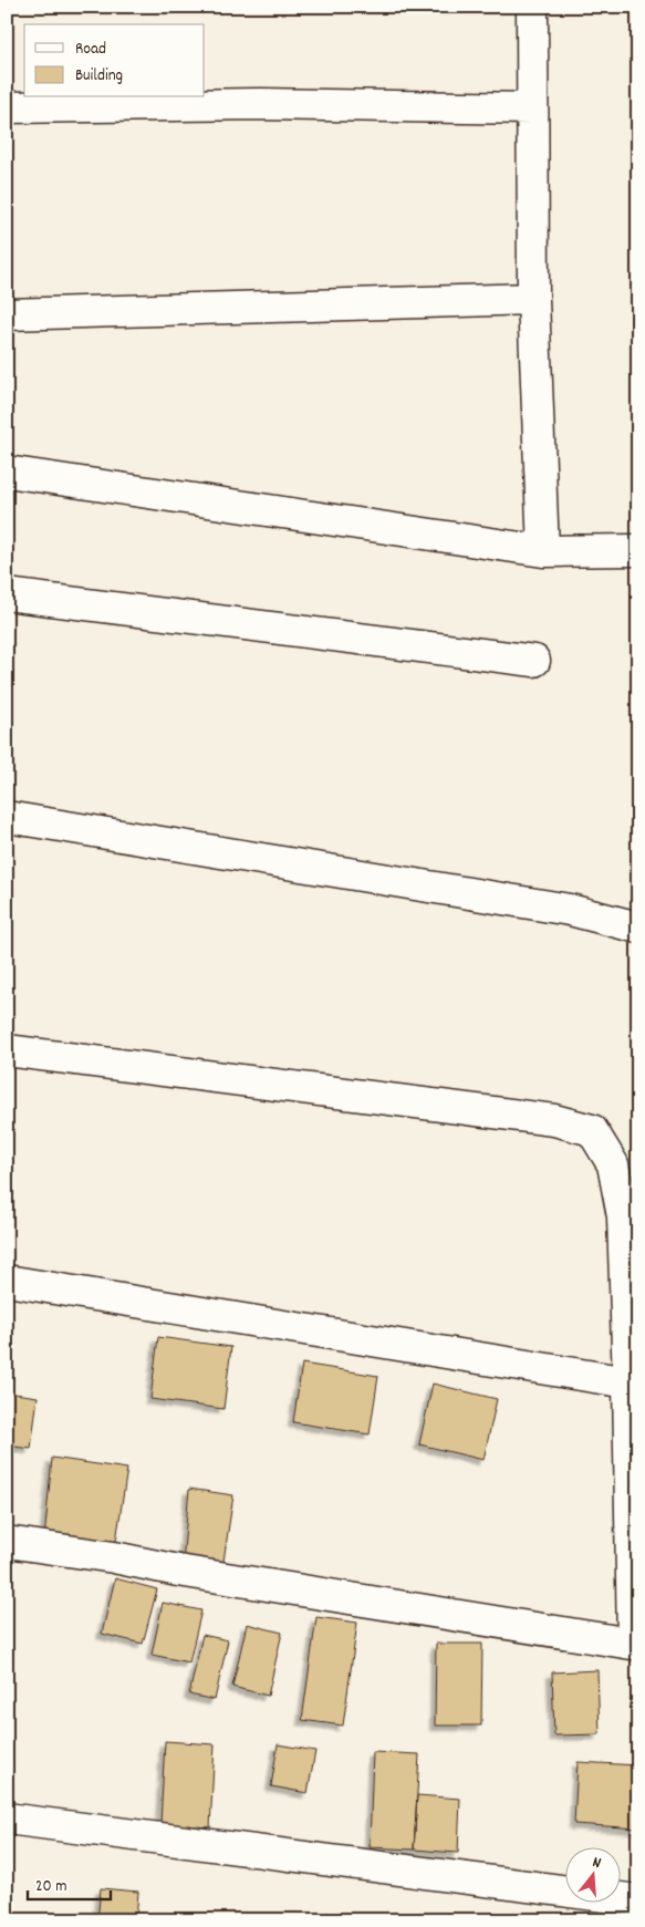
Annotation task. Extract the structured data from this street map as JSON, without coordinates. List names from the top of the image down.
{
  "legend": ["Road", "Building"],
  "scale_bar": "20 m",
  "north": "top"
}
